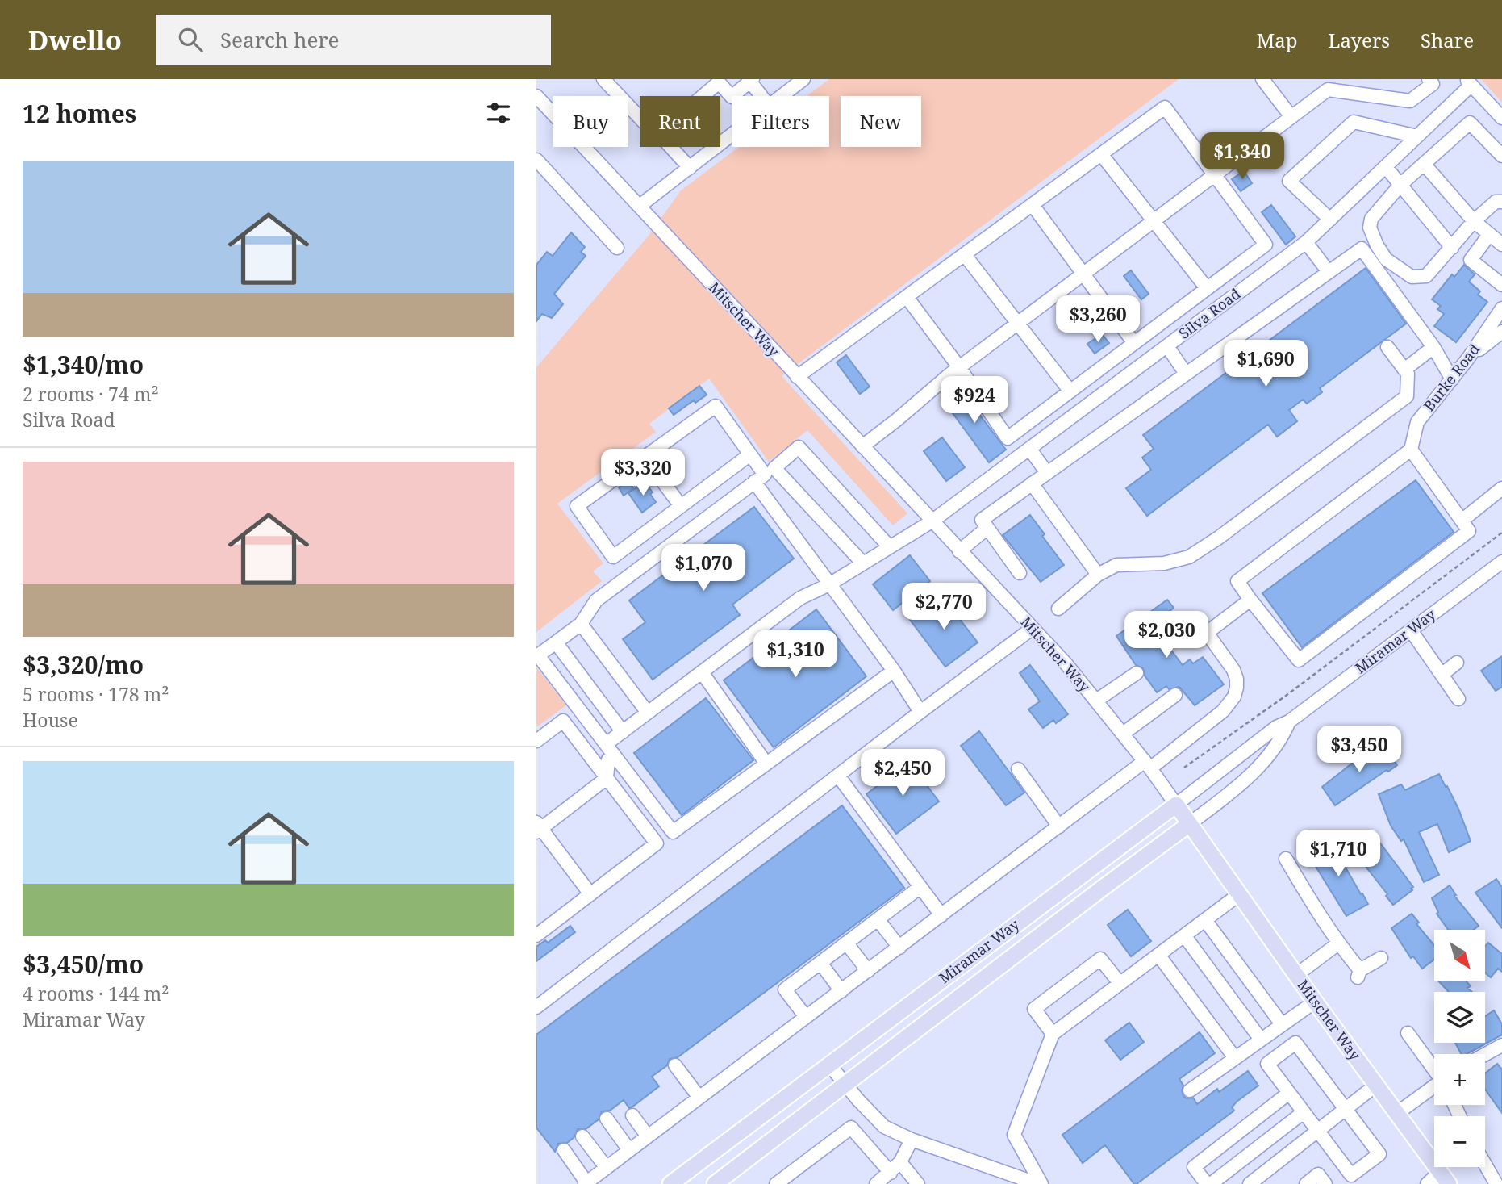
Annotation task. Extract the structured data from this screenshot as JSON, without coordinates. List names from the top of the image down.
{
  "streets": {
    "main road": ["Mitscher Way", "Miramar Way"],
    "street": ["Silva Road", "Burke Road"]
  },
  "crossings": [
    ["Silva Road", "Mitscher Way"],
    ["Mitscher Way", "Miramar Way"]
  ],
  "north": "bottom right",
  "page": {
    "header": "Dwello",
    "search": "Search here",
    "nav": ["Map", "Layers", "Share"],
    "heading": "12 homes",
    "chip": [
      "Buy",
      "Rent",
      "Filters",
      "New"
    ],
    "price": [
      "$1,340",
      "$3,260",
      "$1,690",
      "$924",
      "$3,320",
      "$1,070",
      "$2,770",
      "$2,030",
      "$1,310",
      "$3,450",
      "$2,450",
      "$1,710"
    ],
    "list": [
      {
        "name": "$1,340/mo",
        "note": "2 rooms · 74 m² · Silva Road"
      },
      {
        "name": "$3,320/mo",
        "note": "5 rooms · 178 m² · House"
      },
      {
        "name": "$3,450/mo",
        "note": "4 rooms · 144 m² · Miramar Way"
      }
    ],
    "map_buttons": ["+", "−"]
  }
}
